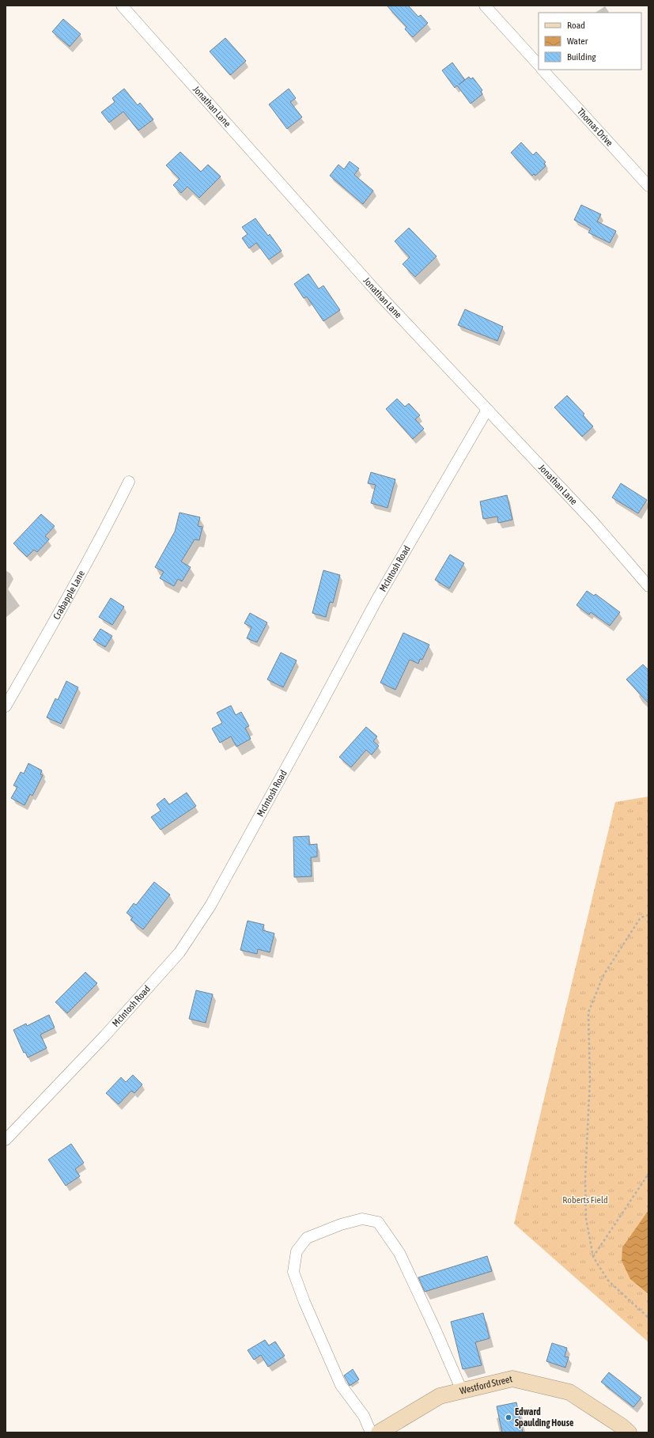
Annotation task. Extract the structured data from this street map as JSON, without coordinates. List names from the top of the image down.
{
  "streets": {
    "main road": ["Westford Street"],
    "street": [
      "Jonathan Lane",
      "Thomas Drive",
      "McIntosh Road",
      "Crabapple Lane"
    ]
  },
  "crossings": [
    ["Jonathan Lane", "McIntosh Road"]
  ],
  "parks": ["Roberts Field"],
  "places": ["Edward Spaulding House"],
  "legend": ["Road", "Water", "Building"]
}
